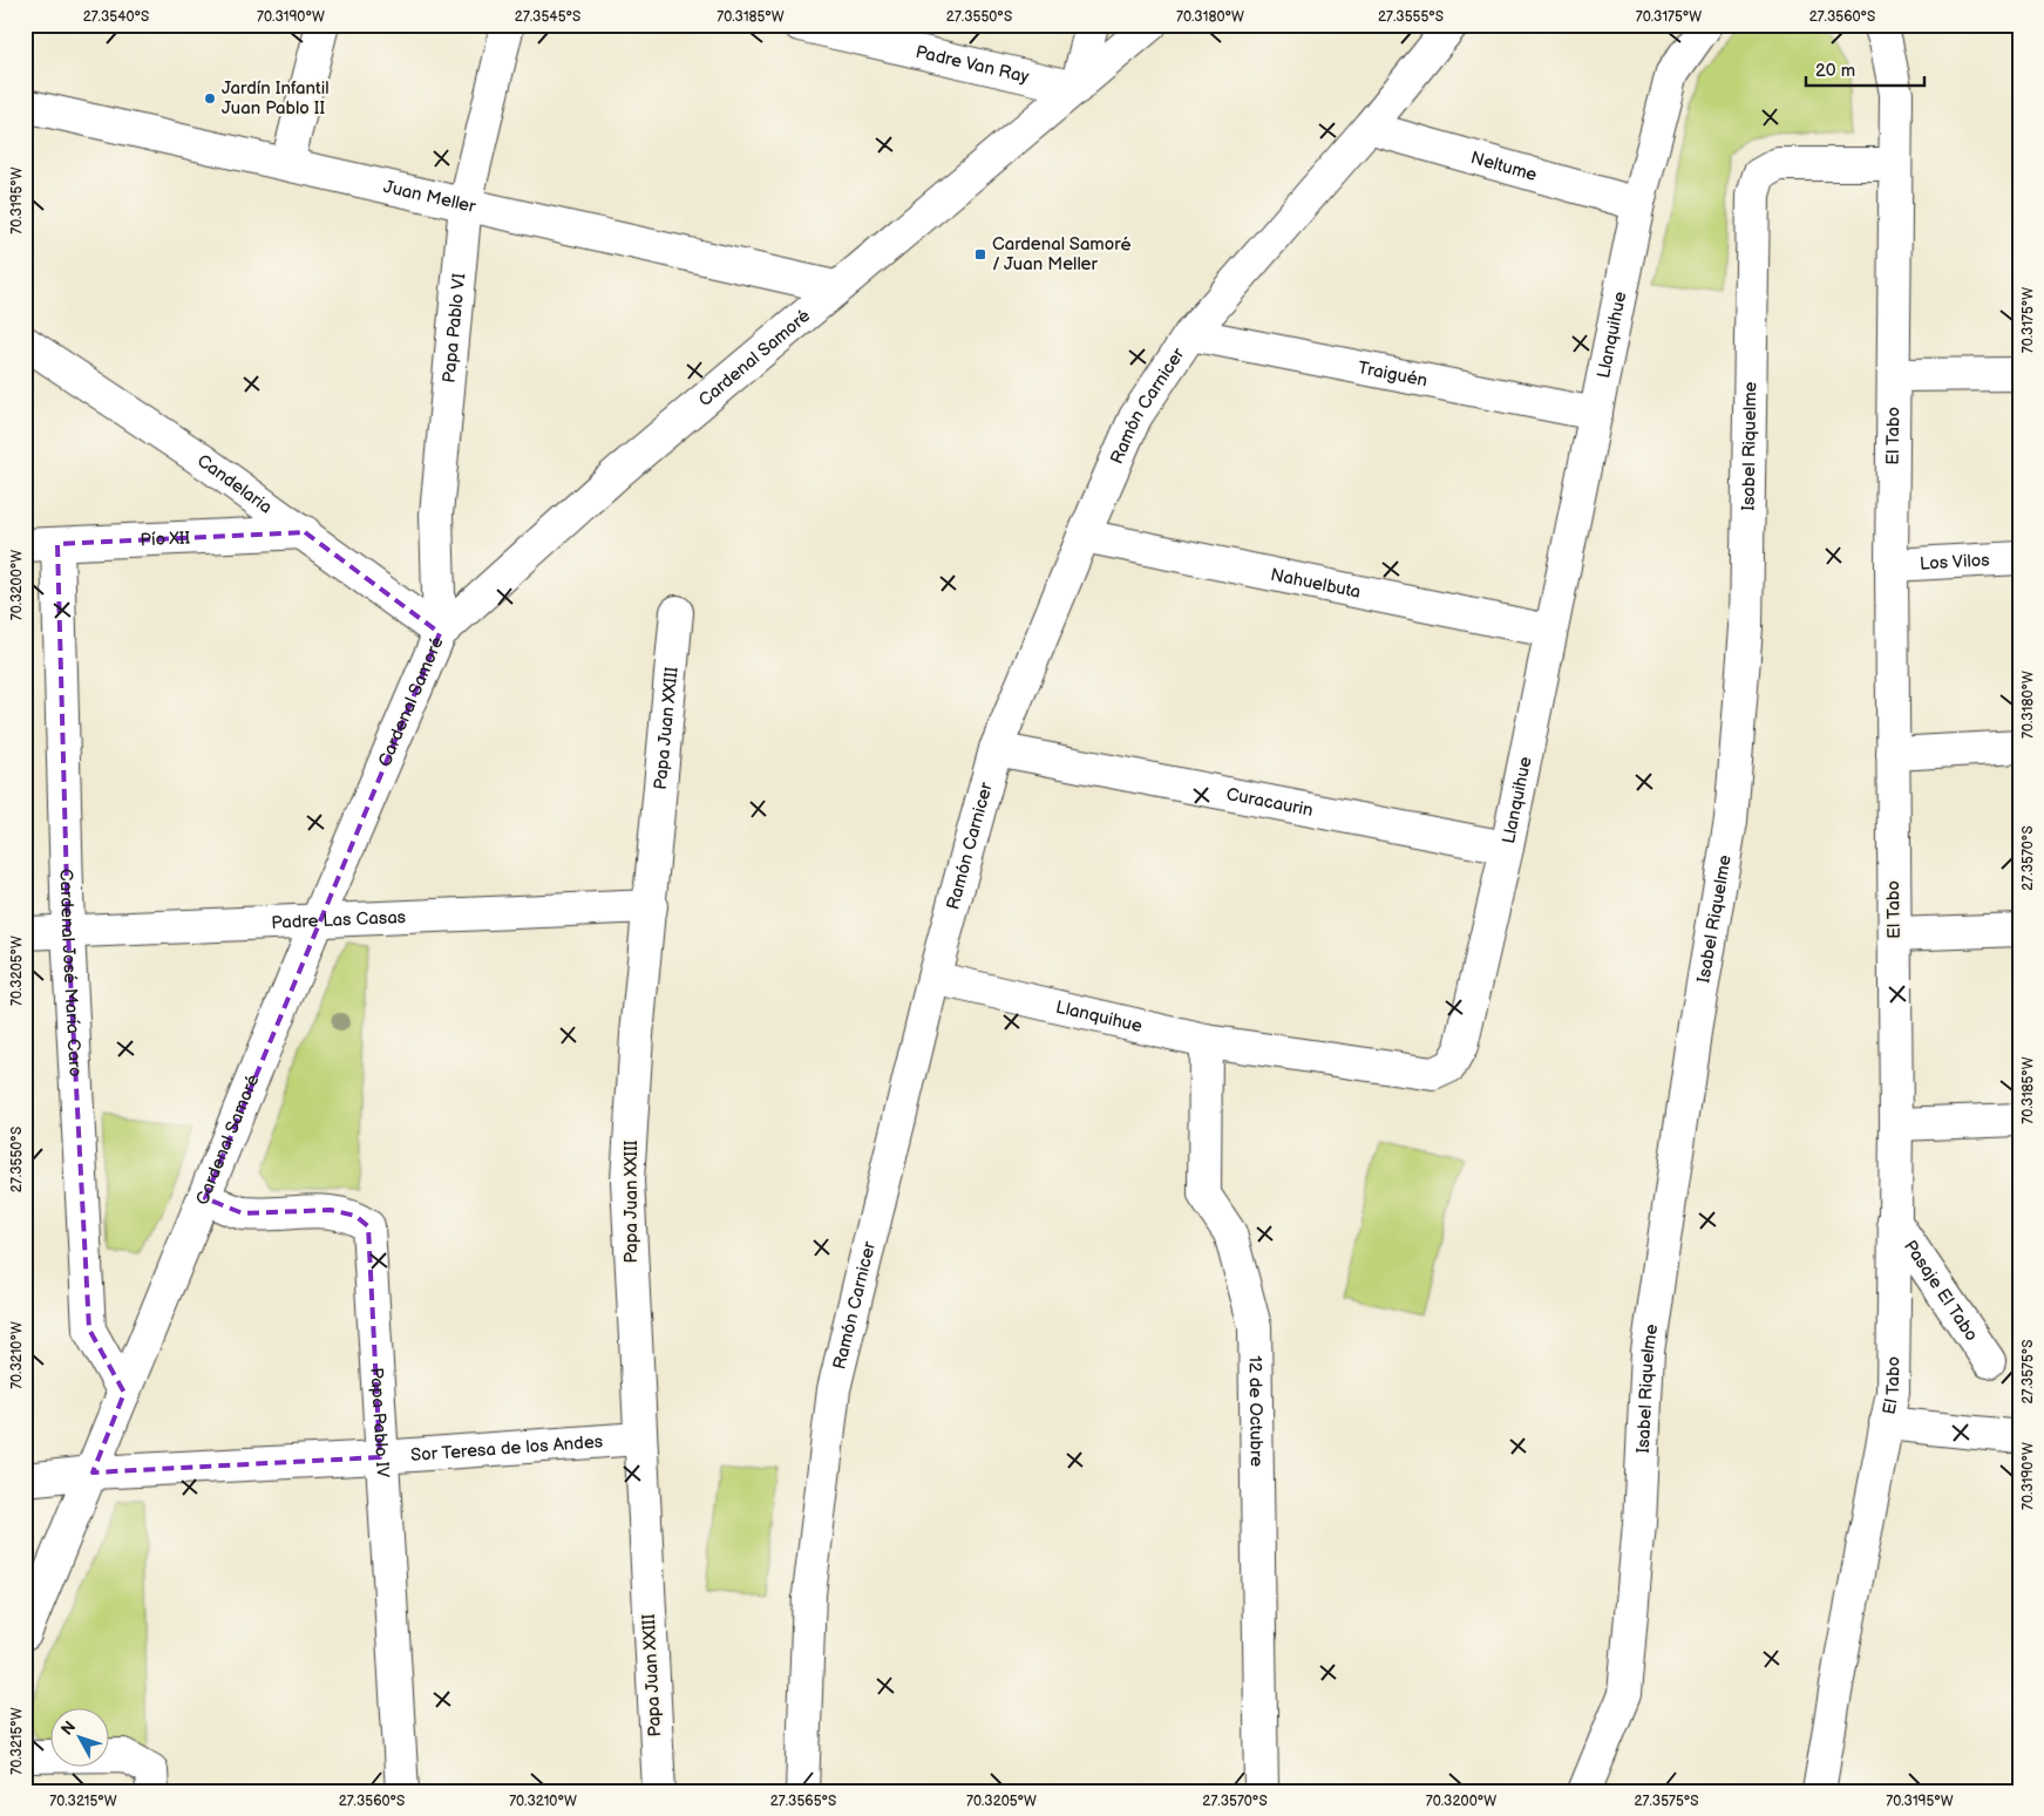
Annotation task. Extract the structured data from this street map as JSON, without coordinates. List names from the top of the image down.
{
  "streets": {
    "street": [
      "Padre Van Ray",
      "Neltume",
      "Juan Meller",
      "Papa Pablo VI",
      "Llanquihue",
      "Cardenal Samoré",
      "Traiguén",
      "Ramón Carnicer",
      "El Tabo",
      "Isabel Riquelme",
      "Candelaria",
      "Pío XII",
      "Los Vilos",
      "Nahuelbuta",
      "Papa Juan XXIII",
      "Curacaurin",
      "Padre Las Casas",
      "Cardenal José María Caro",
      "Pasaje El Tabo",
      "12 de Octubre",
      "Papa Pablo IV",
      "Sor Teresa de los Andes"
    ]
  },
  "crossings": [
    ["Padre Van Ray", "Cardenal Samoré"],
    ["Neltume", "Llanquihue"],
    ["Neltume", "Ramón Carnicer"],
    ["Juan Meller", "Papa Pablo VI"],
    ["Juan Meller", "Cardenal Samoré"],
    ["Papa Pablo VI", "Cardenal Samoré"],
    ["Papa Pablo VI", "Candelaria"],
    ["Llanquihue", "Traiguén"],
    ["Llanquihue", "Ramón Carnicer"],
    ["Llanquihue", "Nahuelbuta"],
    ["Llanquihue", "Curacaurin"],
    ["Llanquihue", "12 de Octubre"],
    ["Cardenal Samoré", "Candelaria"],
    ["Cardenal Samoré", "Padre Las Casas"],
    ["Cardenal Samoré", "Cardenal José María Caro"],
    ["Cardenal Samoré", "Papa Pablo IV"],
    ["Cardenal Samoré", "Sor Teresa de los Andes"],
    ["Traiguén", "Ramón Carnicer"],
    ["Ramón Carnicer", "Nahuelbuta"],
    ["Ramón Carnicer", "Curacaurin"],
    ["El Tabo", "Isabel Riquelme"],
    ["El Tabo", "Los Vilos"],
    ["El Tabo", "Pasaje El Tabo"],
    ["Candelaria", "Pío XII"],
    ["Pío XII", "Cardenal José María Caro"],
    ["Papa Juan XXIII", "Padre Las Casas"],
    ["Papa Juan XXIII", "Sor Teresa de los Andes"],
    ["Padre Las Casas", "Cardenal José María Caro"],
    ["Papa Pablo IV", "Sor Teresa de los Andes"]
  ],
  "places": {
    "other": ["Jardín Infantil Juan Pablo II"],
    "transit": ["Cardenal Samoré / Juan Meller"]
  },
  "scale_bar": "20 m",
  "north": "top left",
  "coordinates": [
    "27.3540°S",
    "70.3190°W",
    "27.3545°S",
    "70.3185°W",
    "27.3550°S",
    "70.3180°W",
    "27.3555°S",
    "70.3175°W",
    "27.3560°S",
    "70.3195°W",
    "70.3200°W",
    "27.3570°S",
    "70.3205°W",
    "70.3210°W",
    "27.3575°S",
    "70.3215°W",
    "27.3565°S"
  ]
}
